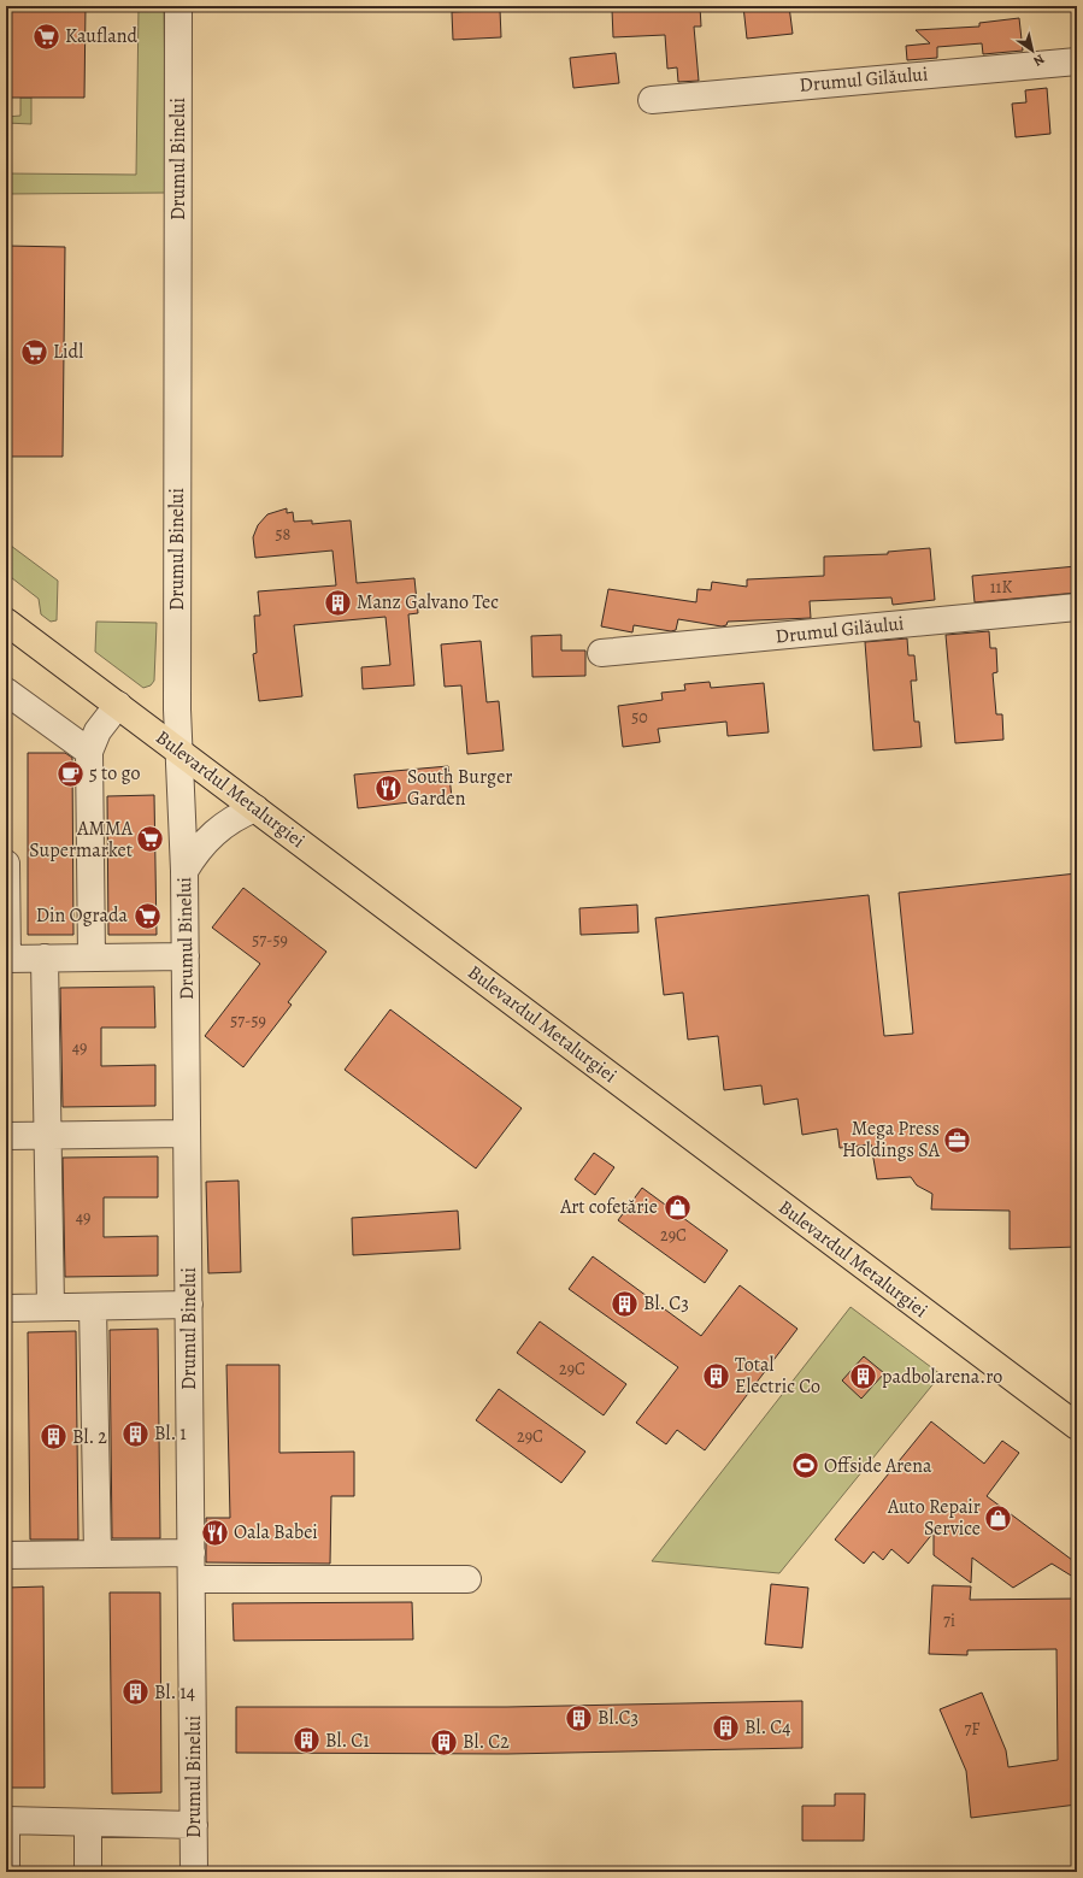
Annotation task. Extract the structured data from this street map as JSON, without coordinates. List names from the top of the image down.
{
  "streets": {
    "main road": ["Bulevardul Metalurgiei"],
    "street": ["Drumul Gilăului", "Drumul Binelui"]
  },
  "crossings": [
    ["Drumul Binelui", "Bulevardul Metalurgiei"]
  ],
  "places": {
    "supermarket": [
      "Kaufland",
      "Lidl",
      "AMMA Supermarket",
      "Din Ograda"
    ],
    "building": [
      "Manz Galvano Tec",
      "Bl. C3",
      "Total Electric Co",
      "padbolarena.ro",
      "Bl. 1",
      "Bl. 2",
      "Bl. 14",
      "Bl.C3",
      "Bl. C4",
      "Bl. C1",
      "Bl. C2"
    ],
    "cafe": ["5 to go"],
    "restaurant": ["South Burger Garden", "Oala Babei"],
    "office": ["Mega Press Holdings SA"],
    "shop": ["Art cofetărie", "Auto Repair Service"],
    "sports": ["Offside Arena"]
  },
  "house_numbers": [
    "58",
    "11K",
    "50",
    "57-59",
    "57-59",
    "49",
    "49",
    "29C",
    "29C",
    "29C",
    "7i",
    "7F"
  ],
  "north": "bottom right"
}
